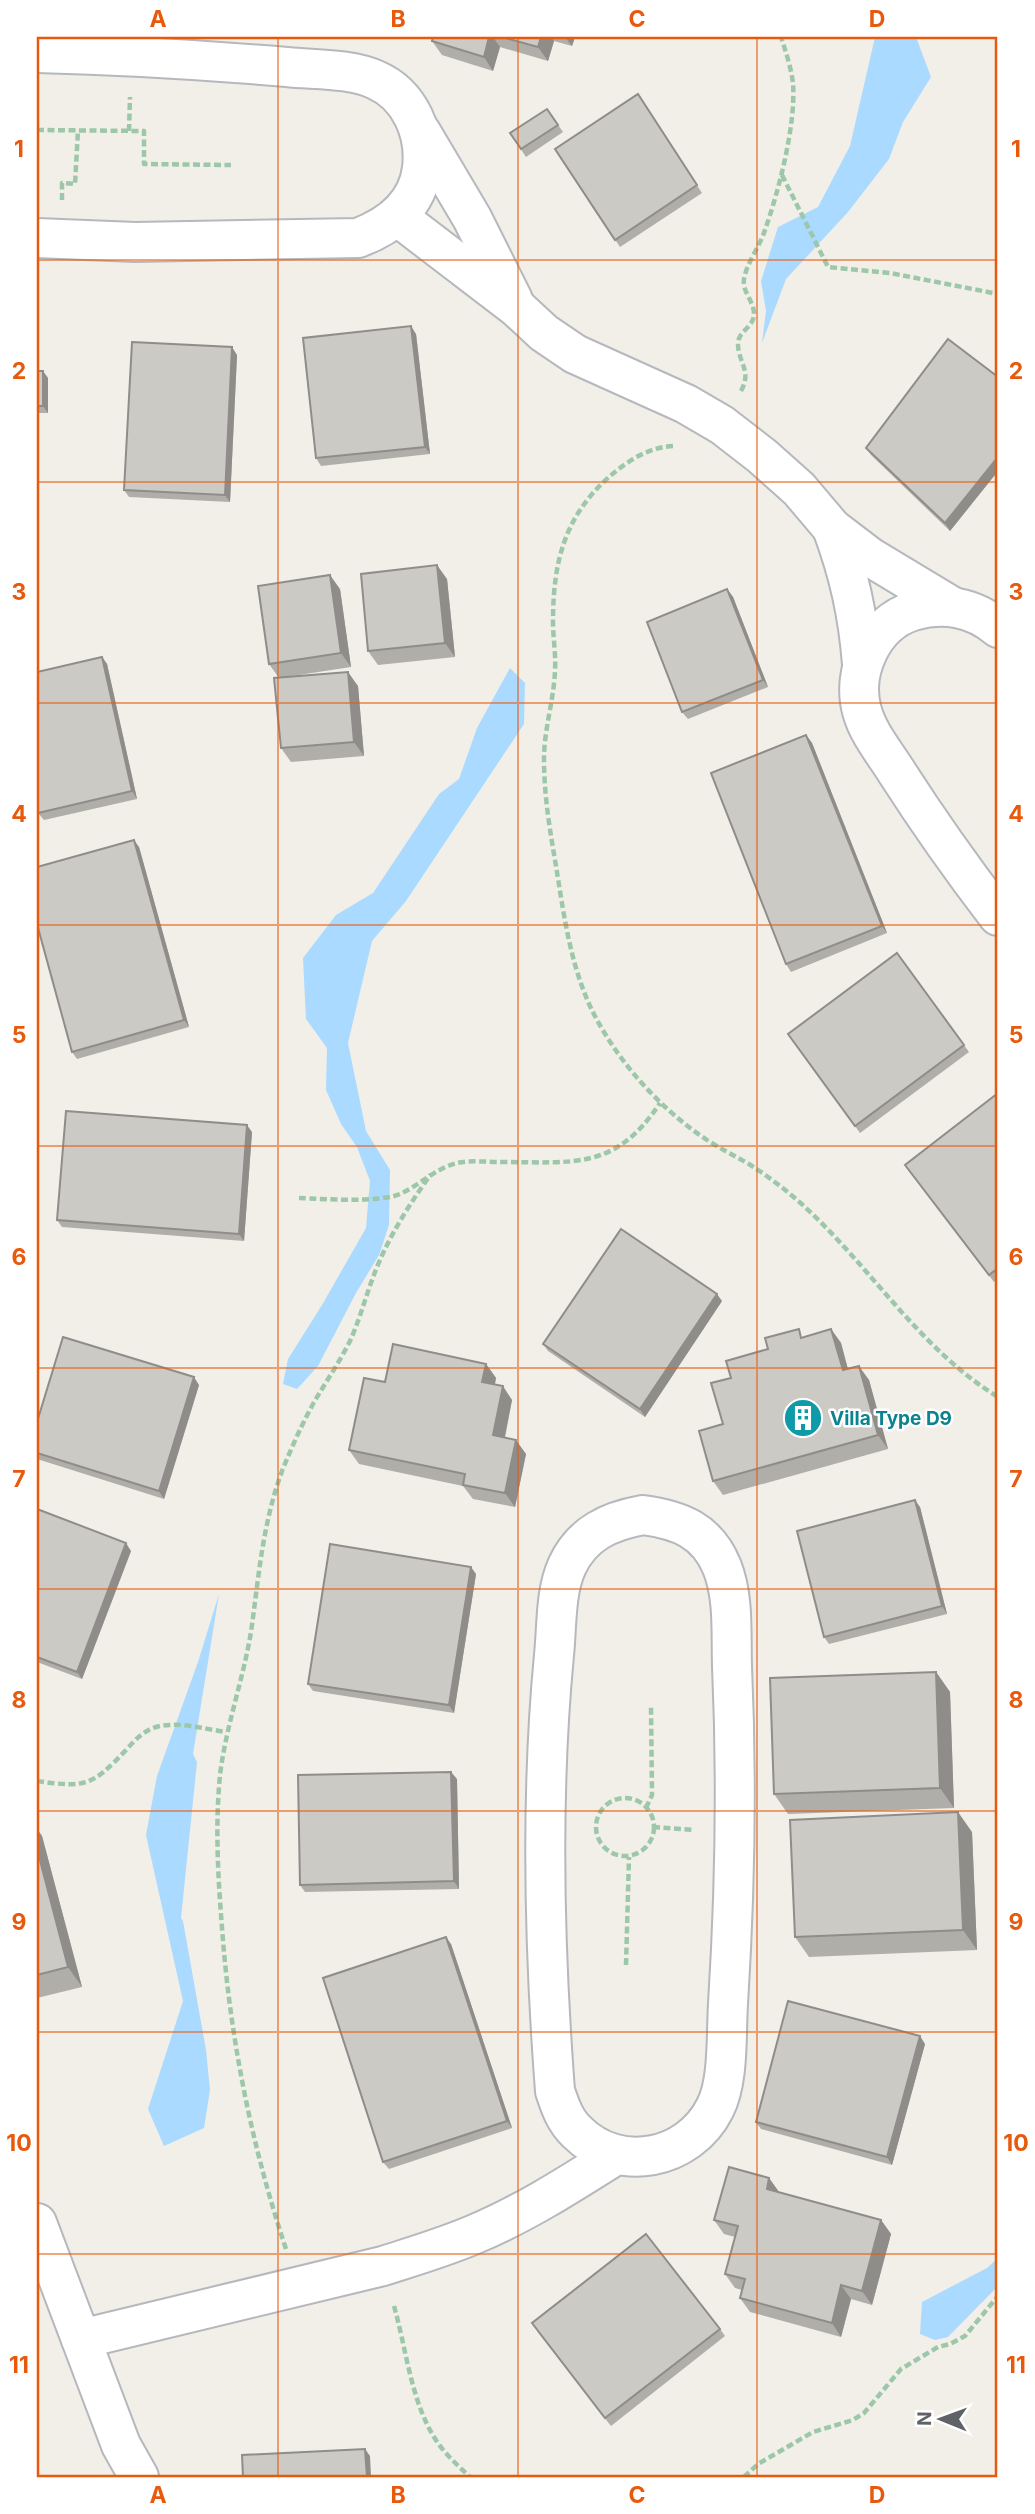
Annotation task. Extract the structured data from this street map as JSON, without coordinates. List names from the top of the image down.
{
  "places": {
    "building": ["Villa Type D9"]
  },
  "north": "left",
  "grid": {
    "columns": [
      "A",
      "B",
      "C",
      "D"
    ],
    "rows": [
      "1",
      "2",
      "3",
      "4",
      "5",
      "6",
      "7",
      "8",
      "9",
      "10",
      "11"
    ]
  }
}
